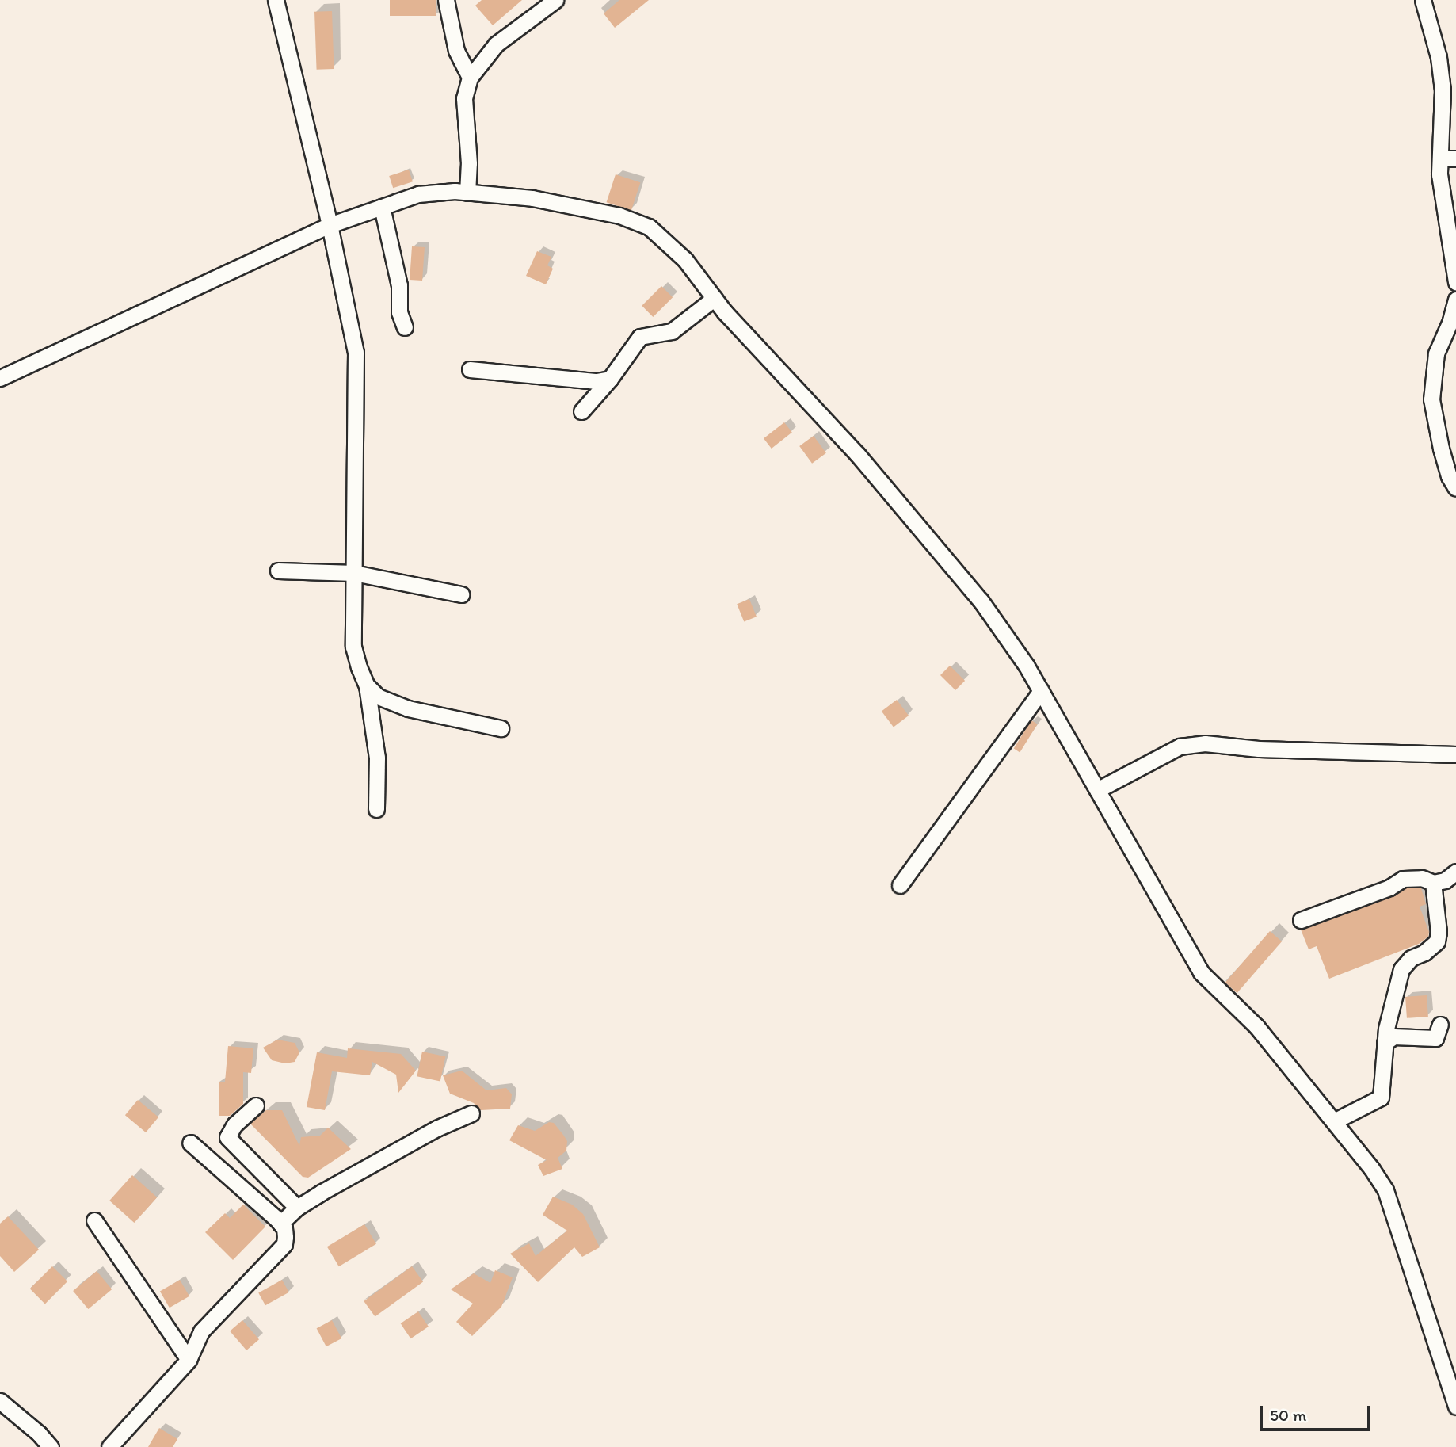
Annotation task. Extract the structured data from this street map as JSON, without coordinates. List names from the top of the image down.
{
  "scale_bar": "50 m"
}
